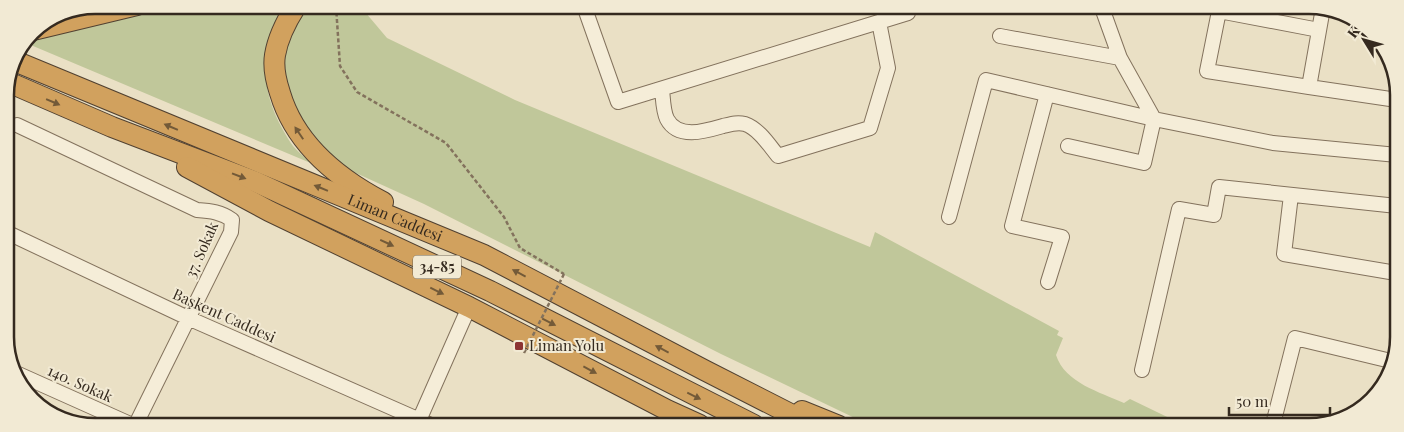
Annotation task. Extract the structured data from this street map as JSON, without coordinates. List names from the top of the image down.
{
  "streets": {
    "highway": ["Liman Caddesi", "34-85"],
    "street": ["37. Sokak", "Başkent Caddesi", "140. Sokak"]
  },
  "crossings": [
    ["37. Sokak", "Başkent Caddesi"]
  ],
  "places": {
    "transit": ["Liman Yolu"]
  },
  "scale_bar": "50 m",
  "north": "top left"
}
